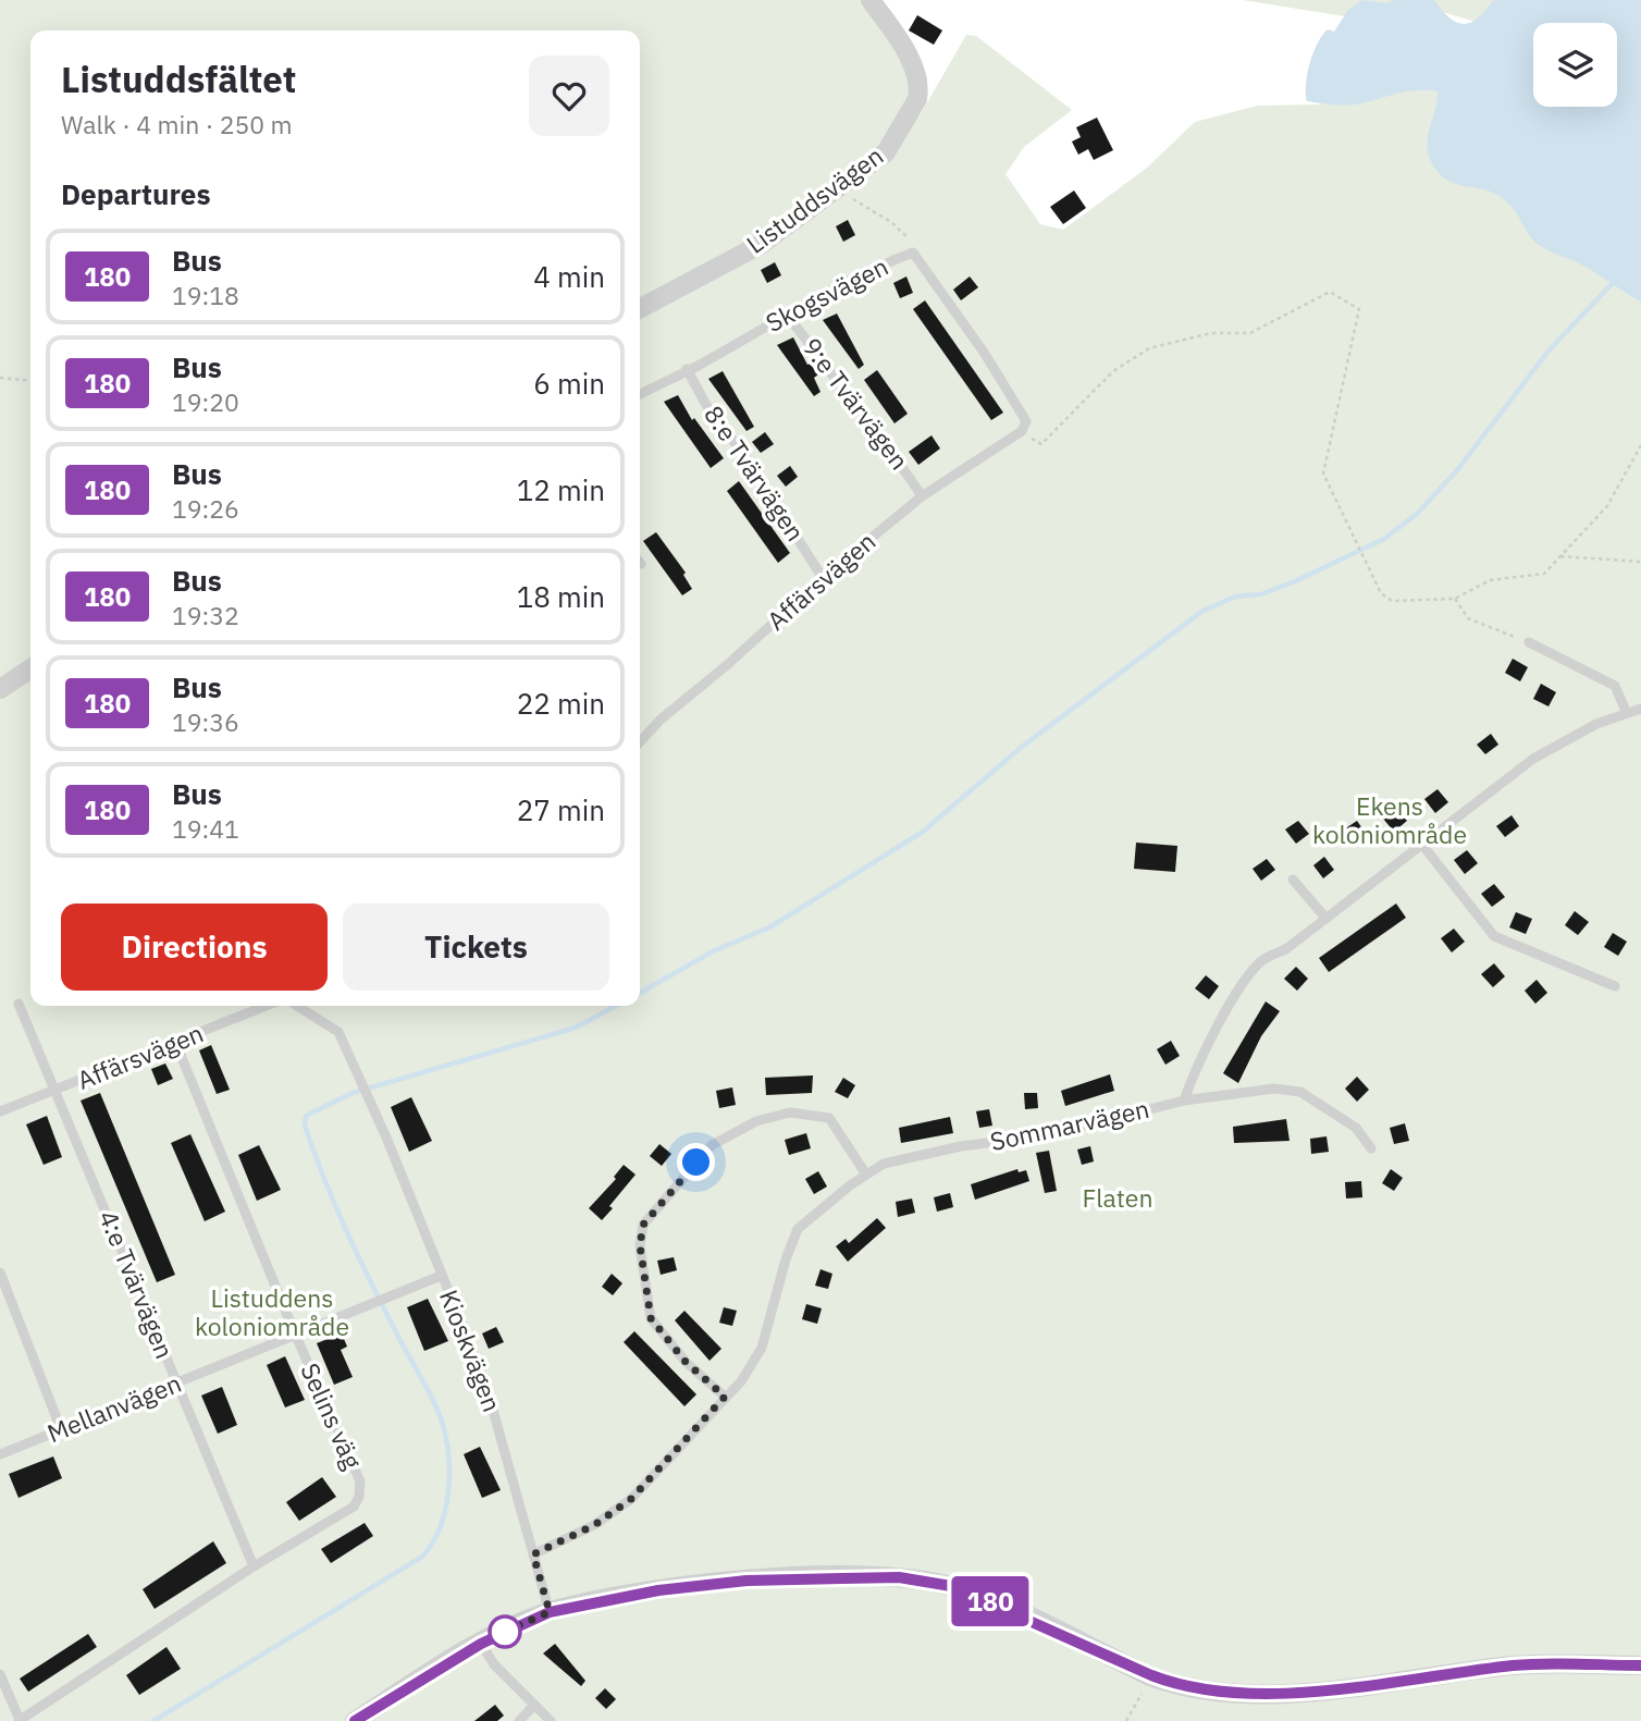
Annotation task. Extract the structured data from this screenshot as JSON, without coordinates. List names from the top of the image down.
{
  "streets": {
    "street": ["Listuddsvägen"],
    "lane": [
      "Skogsvägen",
      "9:e Tvärvägen",
      "8:e Tvärvägen",
      "Affärsvägen",
      "Sommarvägen",
      "4:e Tvärvägen",
      "Kioskvägen",
      "Mellanvägen",
      "Selins väg"
    ]
  },
  "crossings": [
    ["Skogsvägen", "9:e Tvärvägen"],
    ["Skogsvägen", "8:e Tvärvägen"],
    ["Skogsvägen", "Affärsvägen"],
    ["9:e Tvärvägen", "Affärsvägen"],
    ["8:e Tvärvägen", "Affärsvägen"],
    ["Affärsvägen", "4:e Tvärvägen"],
    ["Affärsvägen", "Selins väg"],
    ["Sommarvägen", "Kioskvägen"],
    ["4:e Tvärvägen", "Mellanvägen"],
    ["4:e Tvärvägen", "Selins väg"],
    ["Kioskvägen", "Mellanvägen"],
    ["Mellanvägen", "Selins väg"]
  ],
  "parks": ["Ekens koloniområde", "Flaten", "Listuddens koloniområde"],
  "lines": ["bus line 180"],
  "page": {
    "on_map": "180",
    "heading": [
      ["Listuddsfältet", "Walk · 4 min · 250 m"],
      "Departures"
    ],
    "list": [
      {
        "mark": "180",
        "name": "Bus",
        "note": "19:18",
        "value": "4 min"
      },
      {
        "mark": "180",
        "name": "Bus",
        "note": "19:20",
        "value": "6 min"
      },
      {
        "mark": "180",
        "name": "Bus",
        "note": "19:26",
        "value": "12 min"
      },
      {
        "mark": "180",
        "name": "Bus",
        "note": "19:32",
        "value": "18 min"
      },
      {
        "mark": "180",
        "name": "Bus",
        "note": "19:36",
        "value": "22 min"
      },
      {
        "mark": "180",
        "name": "Bus",
        "note": "19:41",
        "value": "27 min"
      }
    ],
    "buttons": ["Directions", "Tickets"]
  }
}
